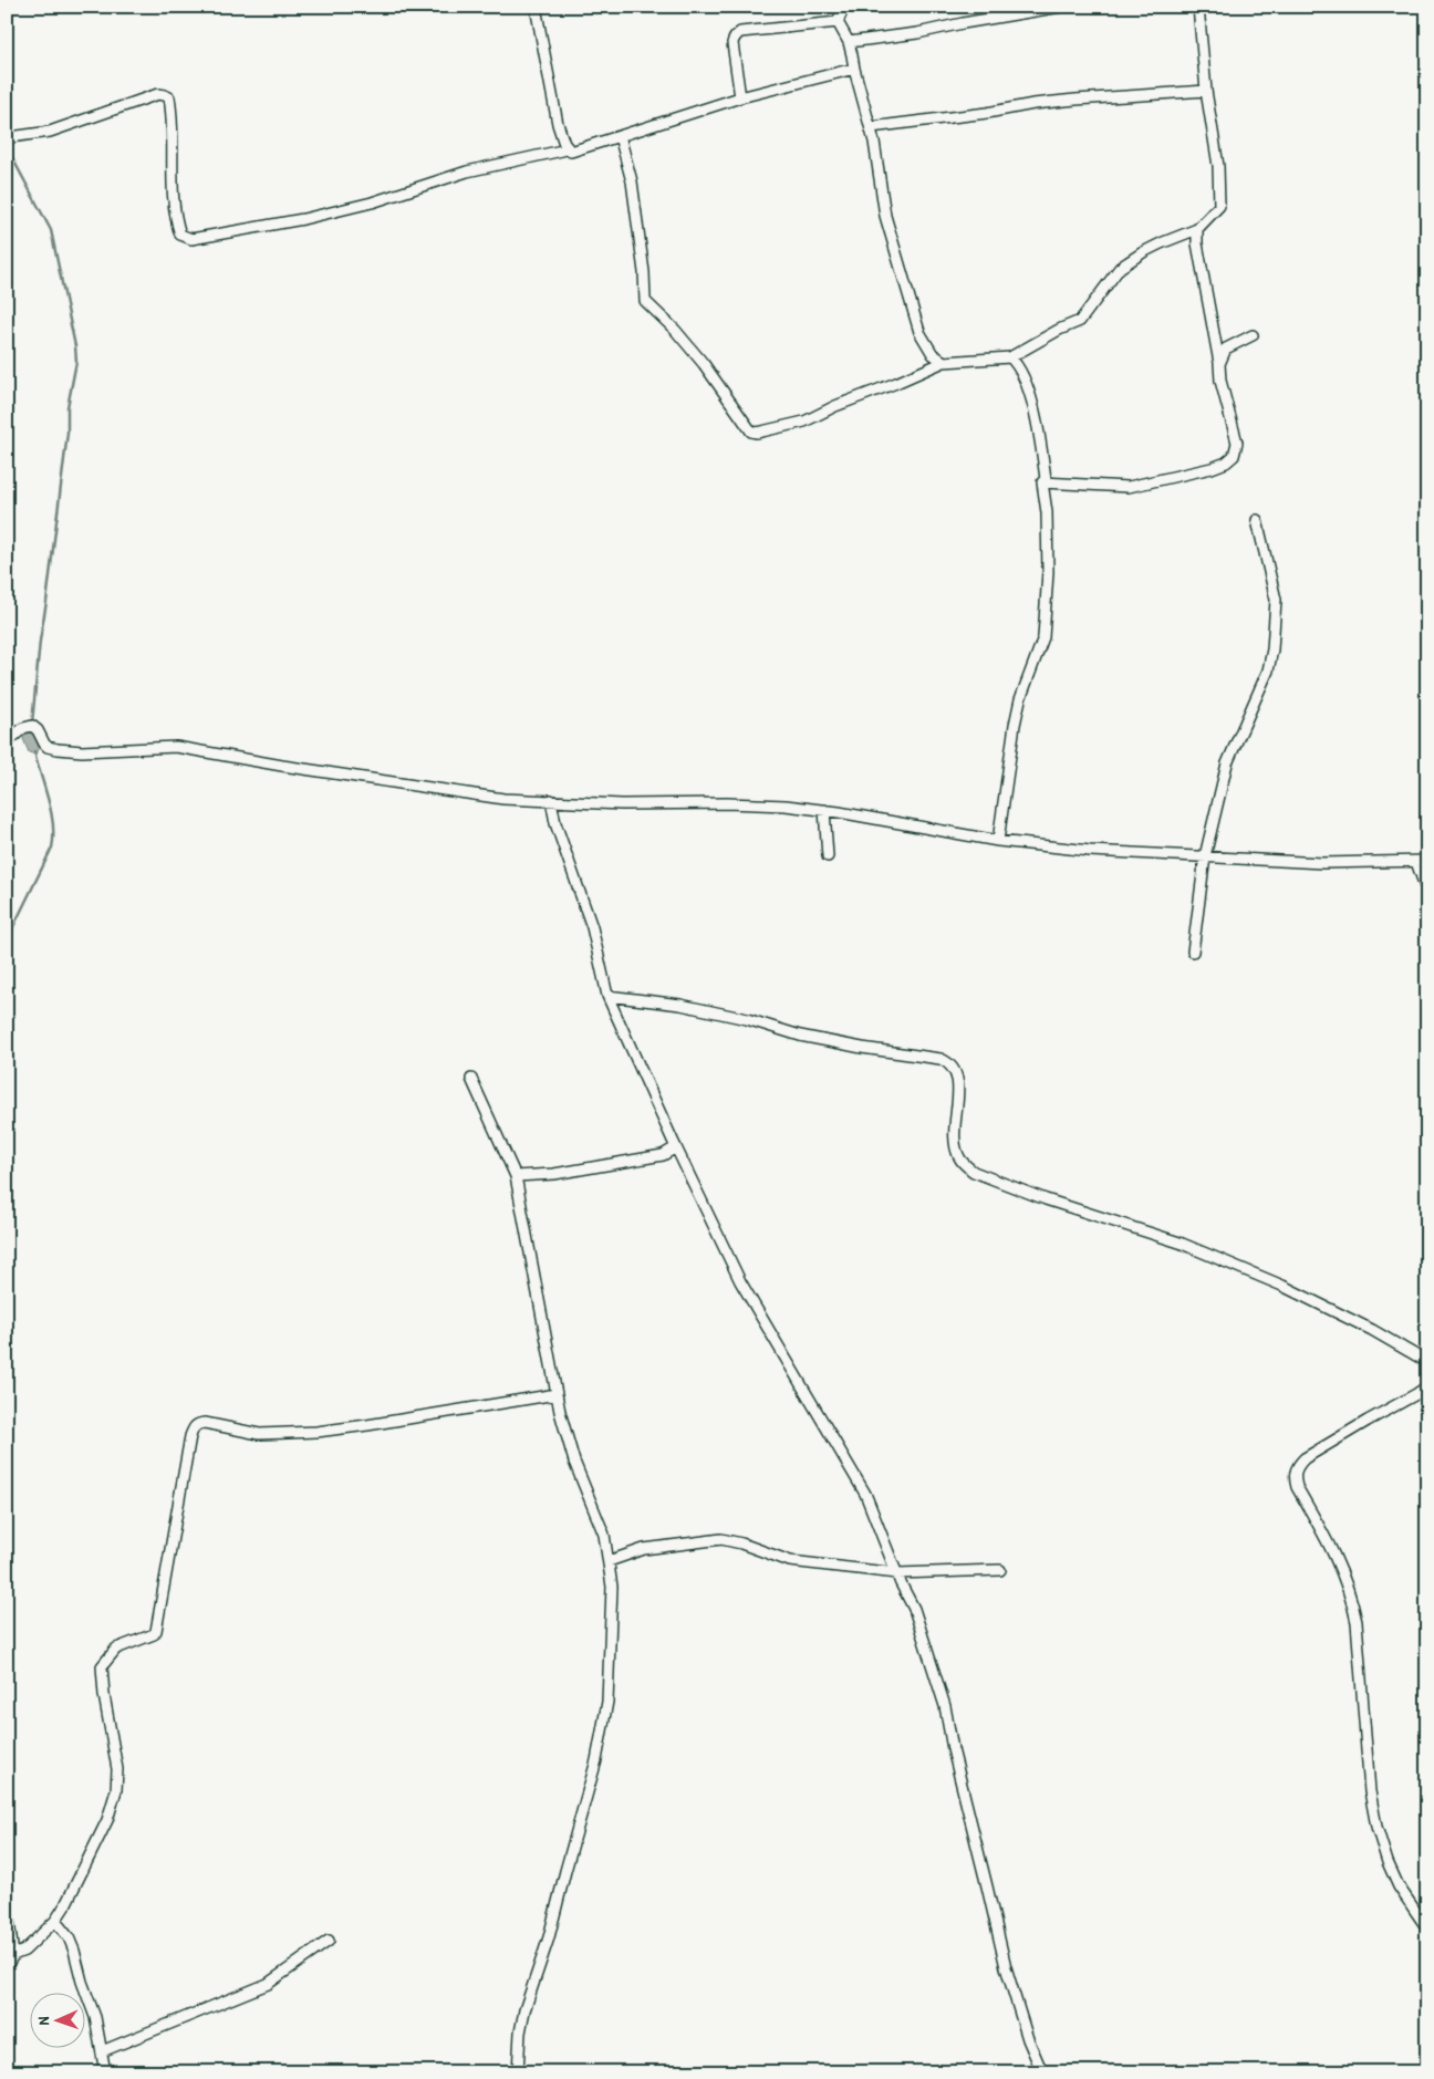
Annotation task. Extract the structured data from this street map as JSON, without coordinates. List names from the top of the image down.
{
  "north": "left"
}
